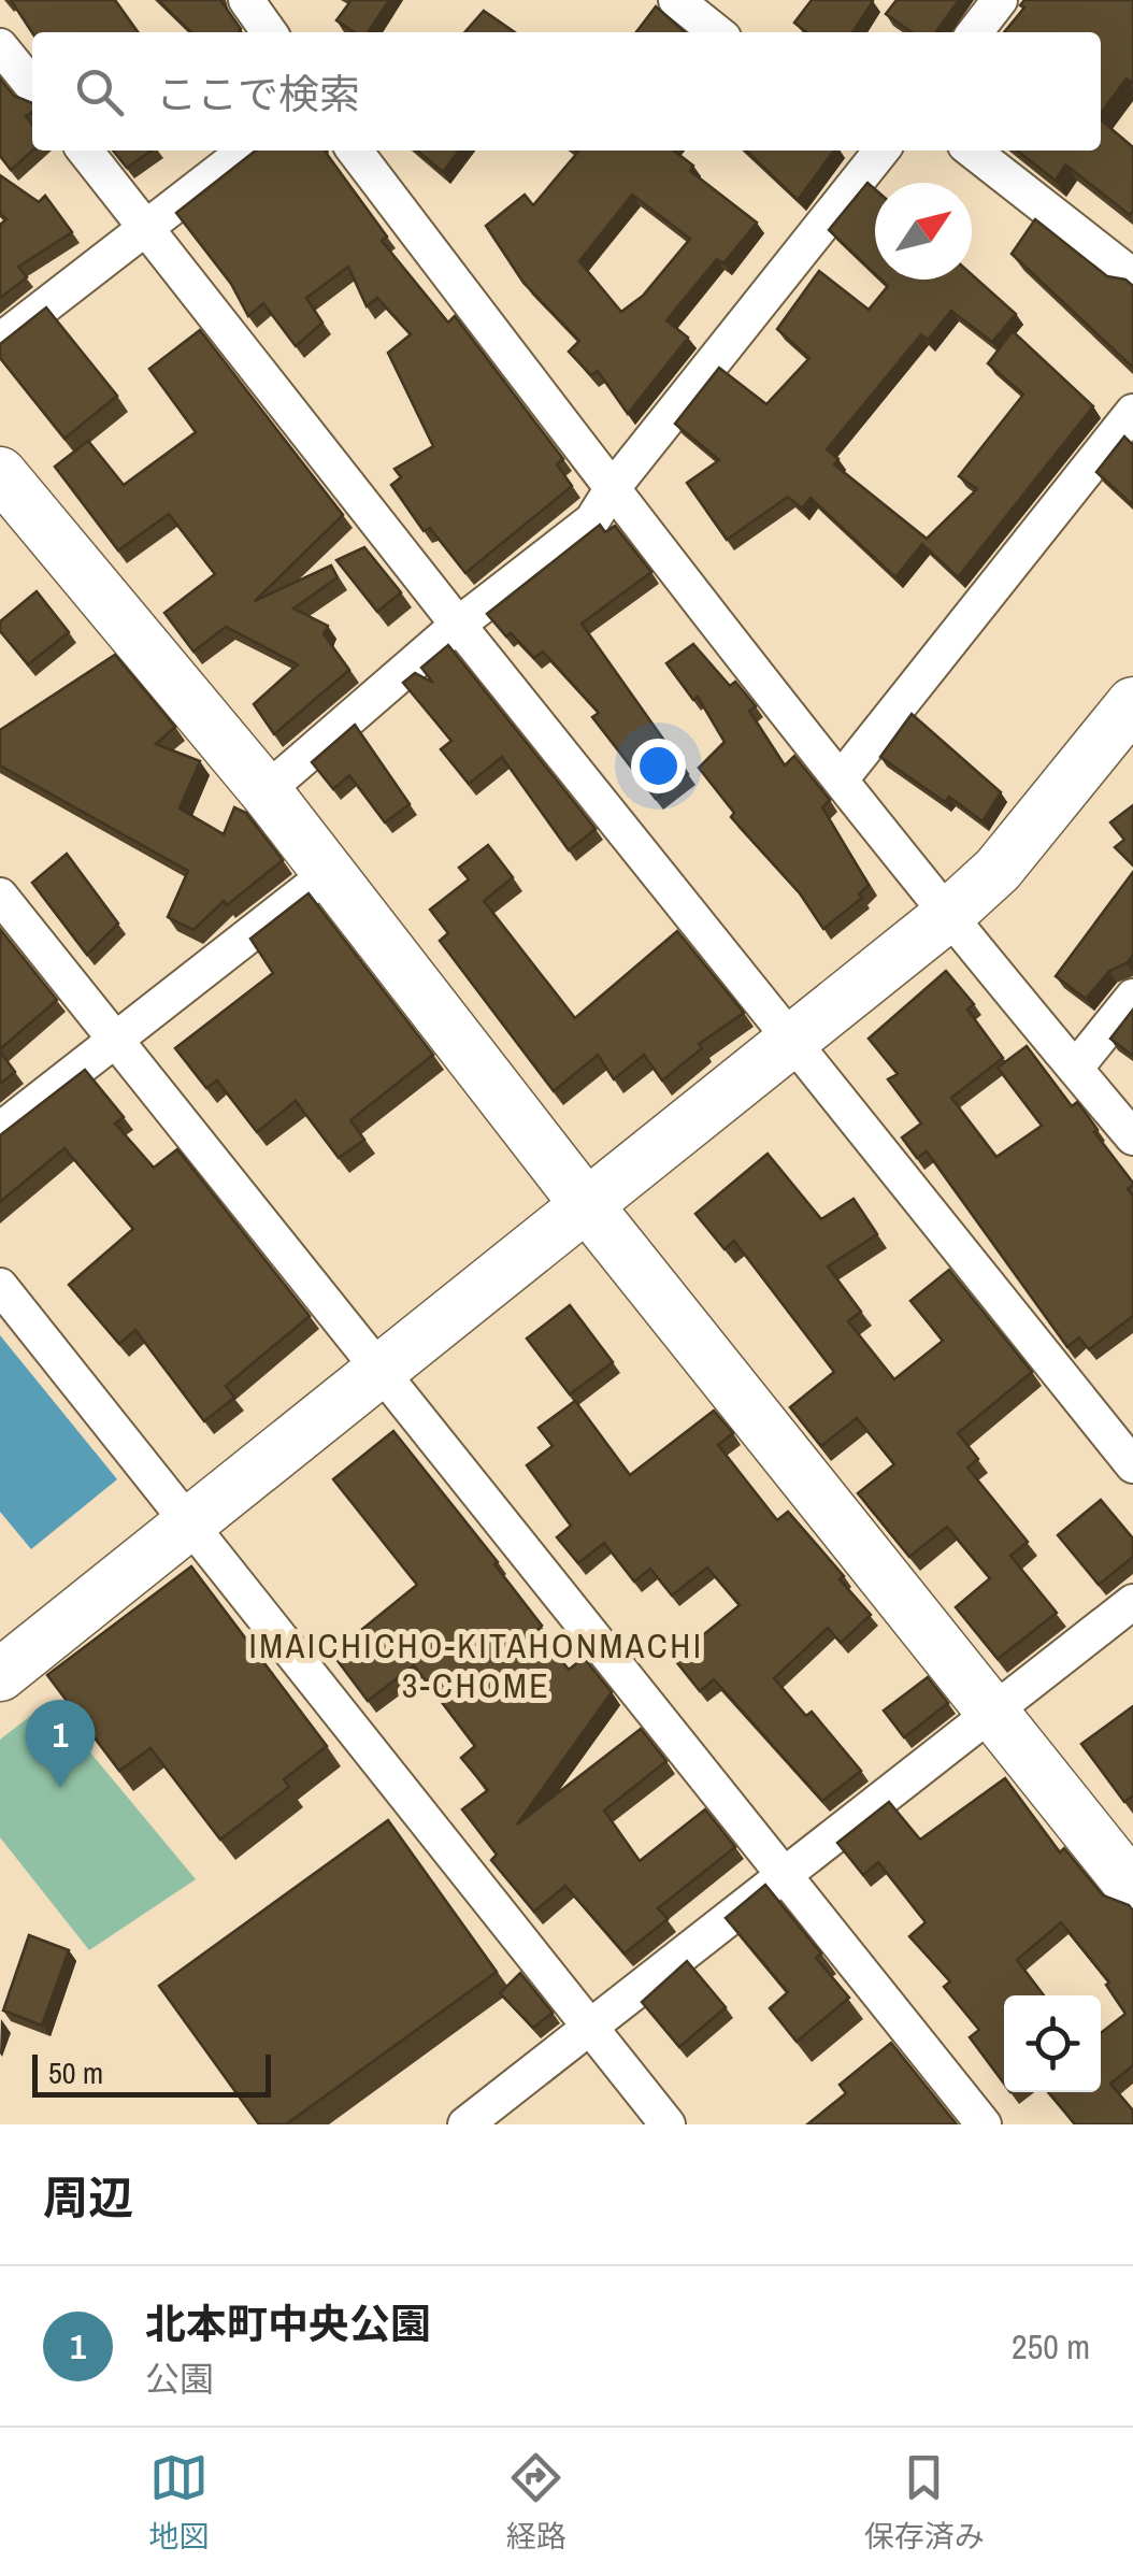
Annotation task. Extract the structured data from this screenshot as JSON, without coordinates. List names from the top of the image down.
{
  "districts": ["IMAICHICHO-KITAHONMACHI 3-CHOME"],
  "scale_bar": "50 m",
  "north": "top right",
  "page": {
    "search": "ここで検索",
    "pins": "1",
    "scale": "50 m",
    "heading": "周辺",
    "list": [
      {
        "mark": "1",
        "name": "北本町中央公園",
        "note": "公園",
        "value": "250 m"
      }
    ],
    "nav": ["地図", "経路", "保存済み"]
  }
}
